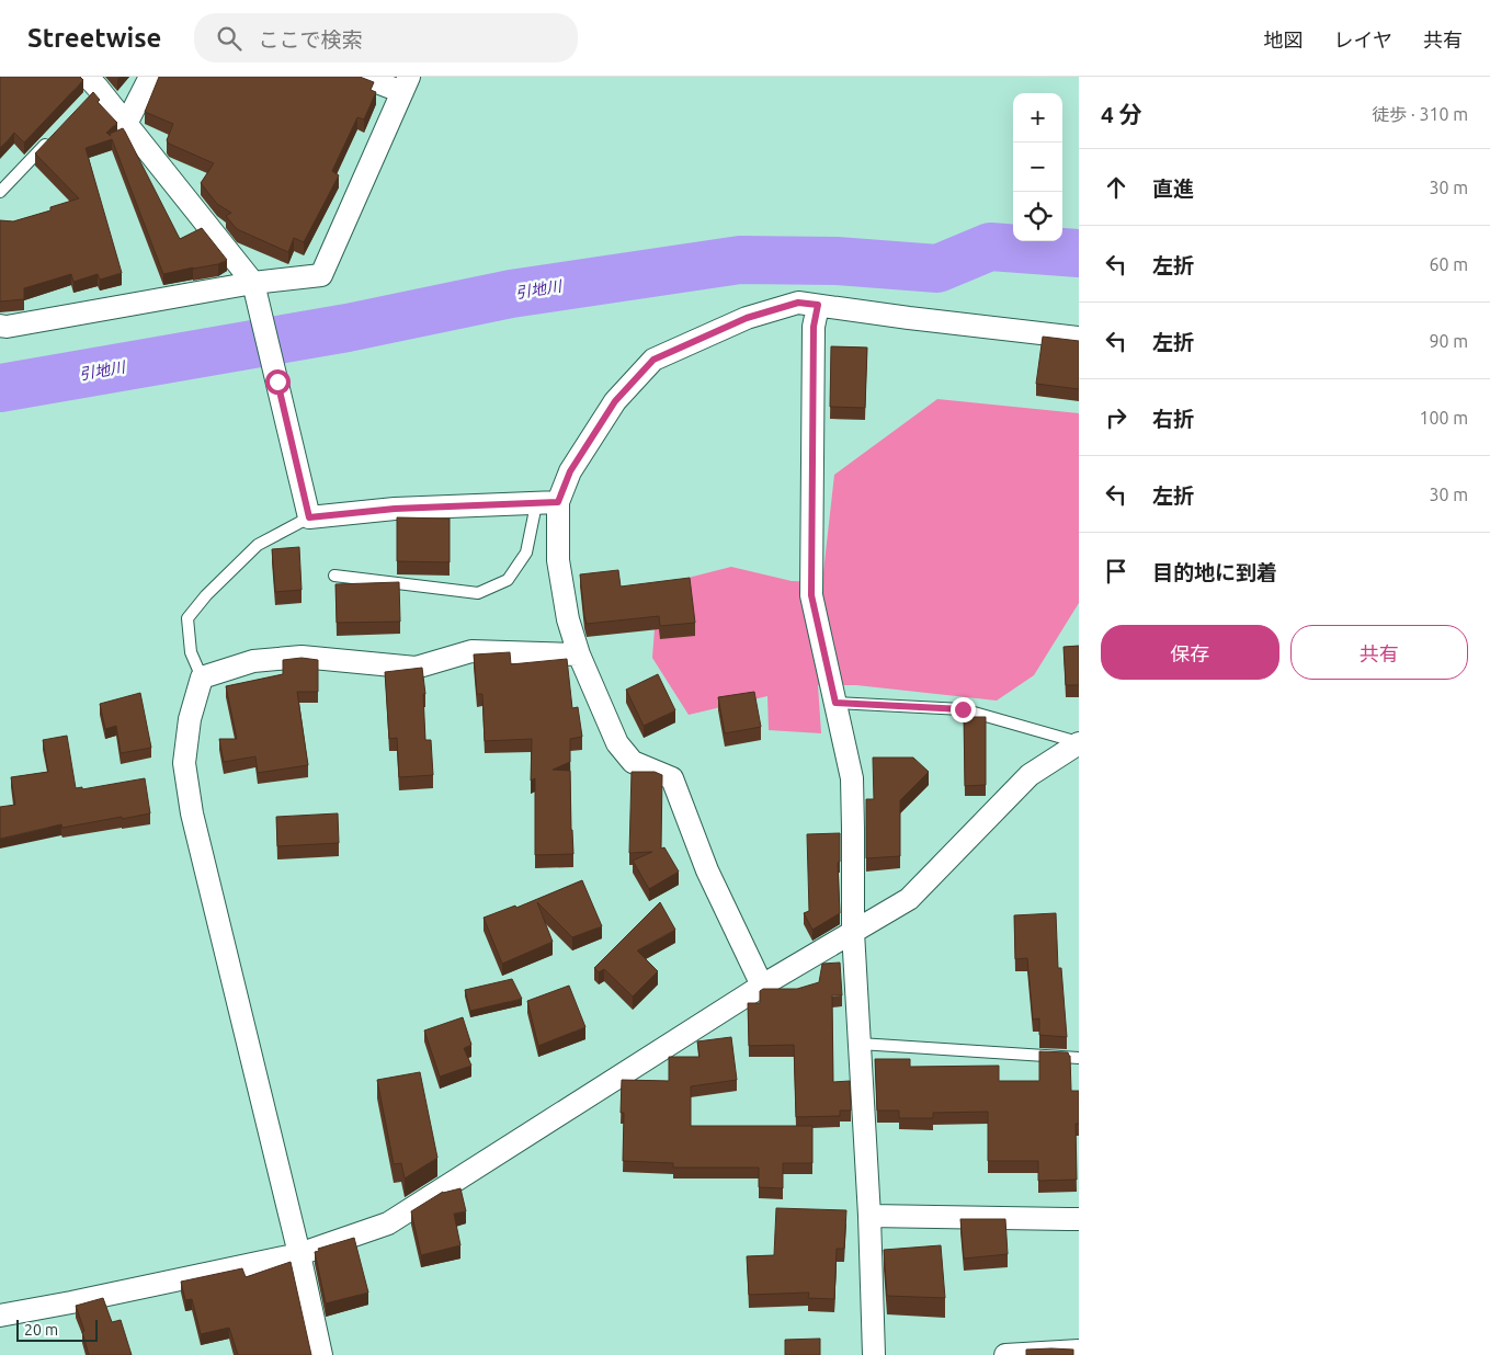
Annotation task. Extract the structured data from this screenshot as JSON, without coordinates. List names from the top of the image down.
{
  "water": ["引地川"],
  "scale_bar": "20 m",
  "page": {
    "header": "Streetwise",
    "search": "ここで検索",
    "nav": ["地図", "レイヤ", "共有"],
    "heading": ["4 分", "徒歩 · 310 m"],
    "map_buttons": ["+", "−"],
    "list": [
      ["直進", "30 m"],
      ["左折", "60 m"],
      ["左折", "90 m"],
      ["右折", "100 m"],
      ["左折", "30 m"],
      "目的地に到着"
    ],
    "buttons": ["保存", "共有"],
    "scale": "20 m"
  }
}
